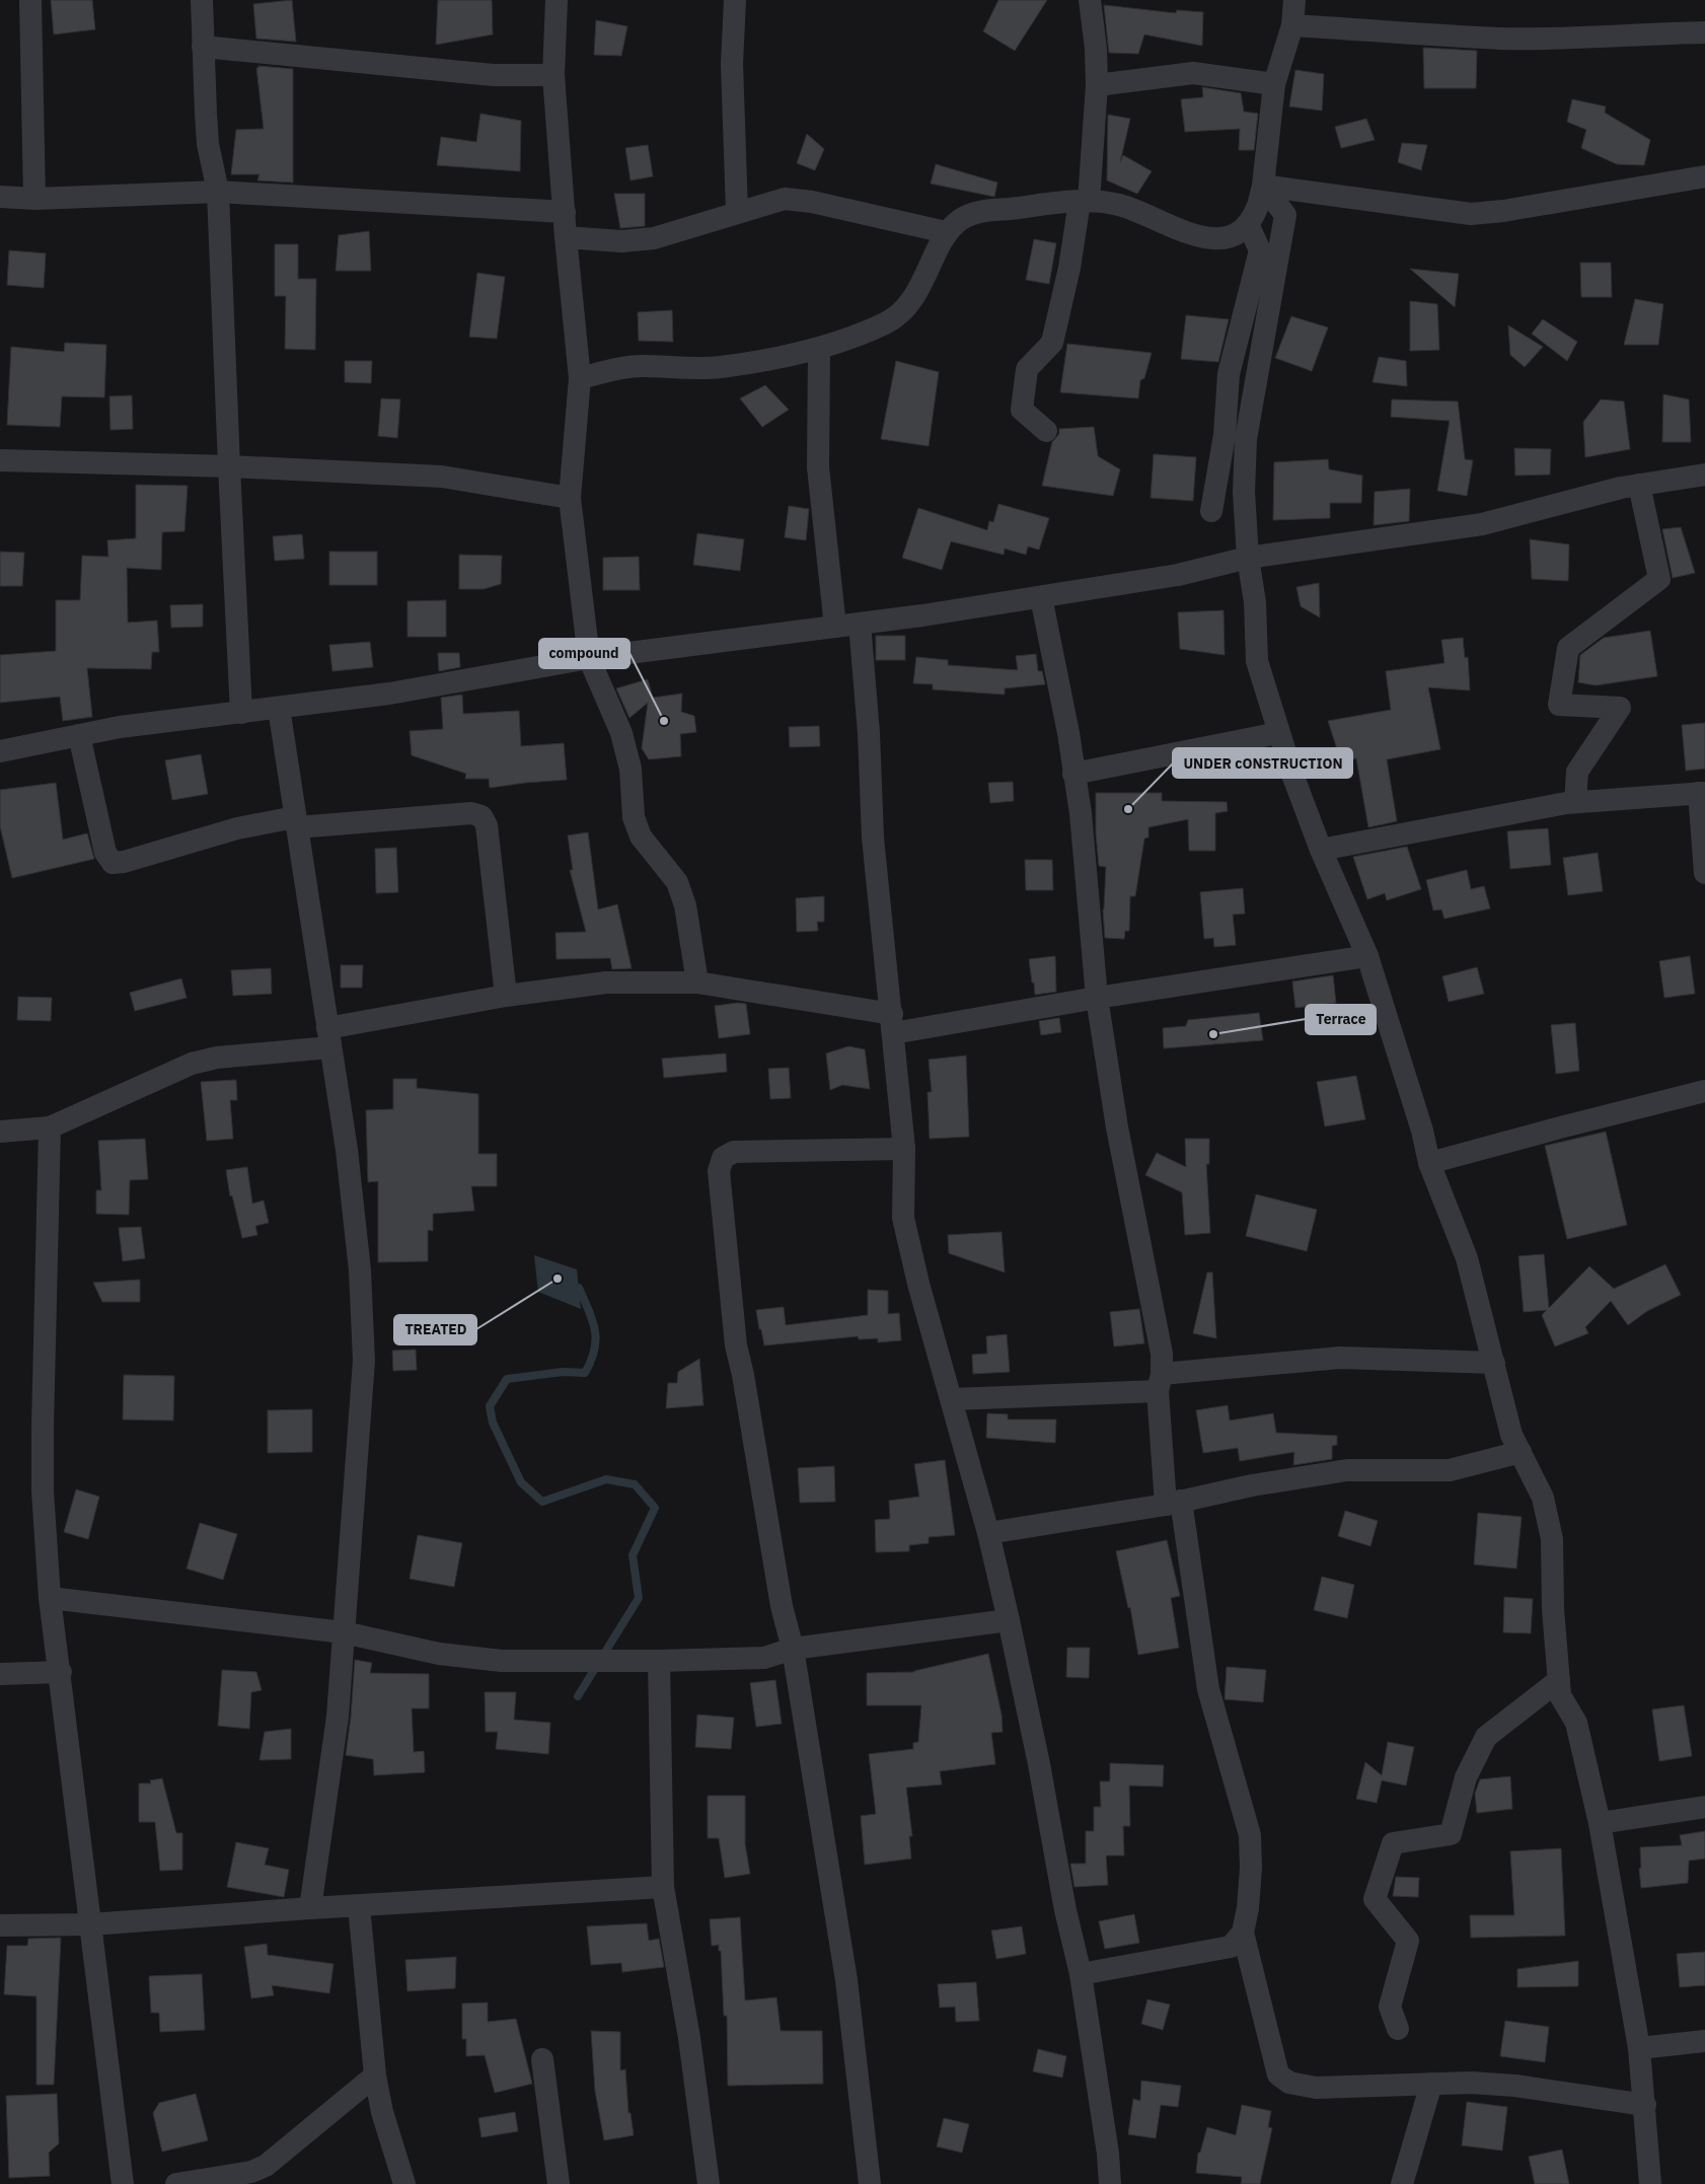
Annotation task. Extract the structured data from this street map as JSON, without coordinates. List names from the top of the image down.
{
  "places": [
    "compound",
    "UNDER cONSTRUCTION",
    "Terrace",
    "TREATED"
  ]
}
